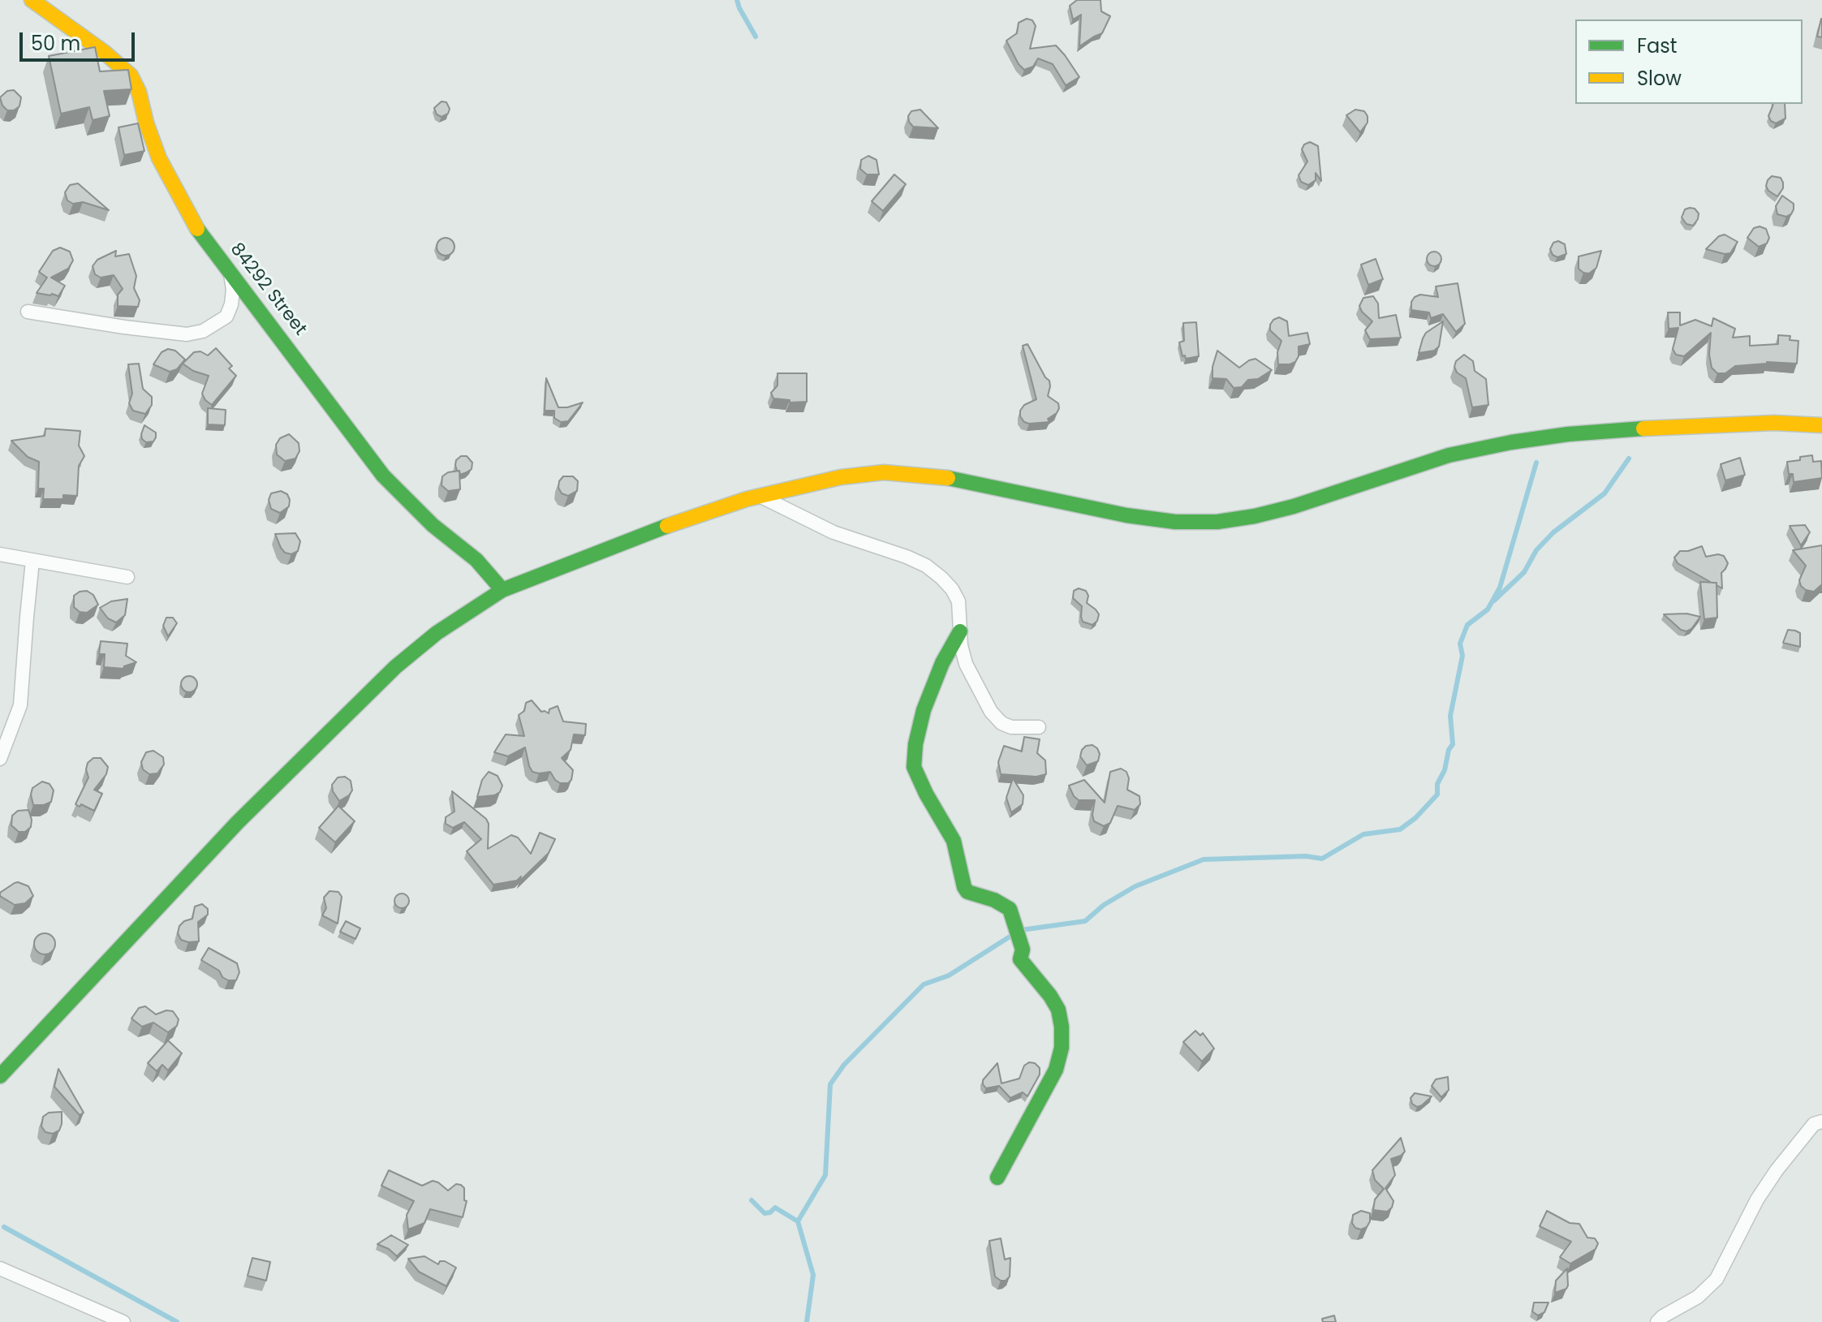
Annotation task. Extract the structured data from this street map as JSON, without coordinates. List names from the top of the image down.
{
  "streets": {
    "street": ["84292 Street"]
  },
  "legend": ["Fast", "Slow"],
  "scale_bar": "50 m"
}
